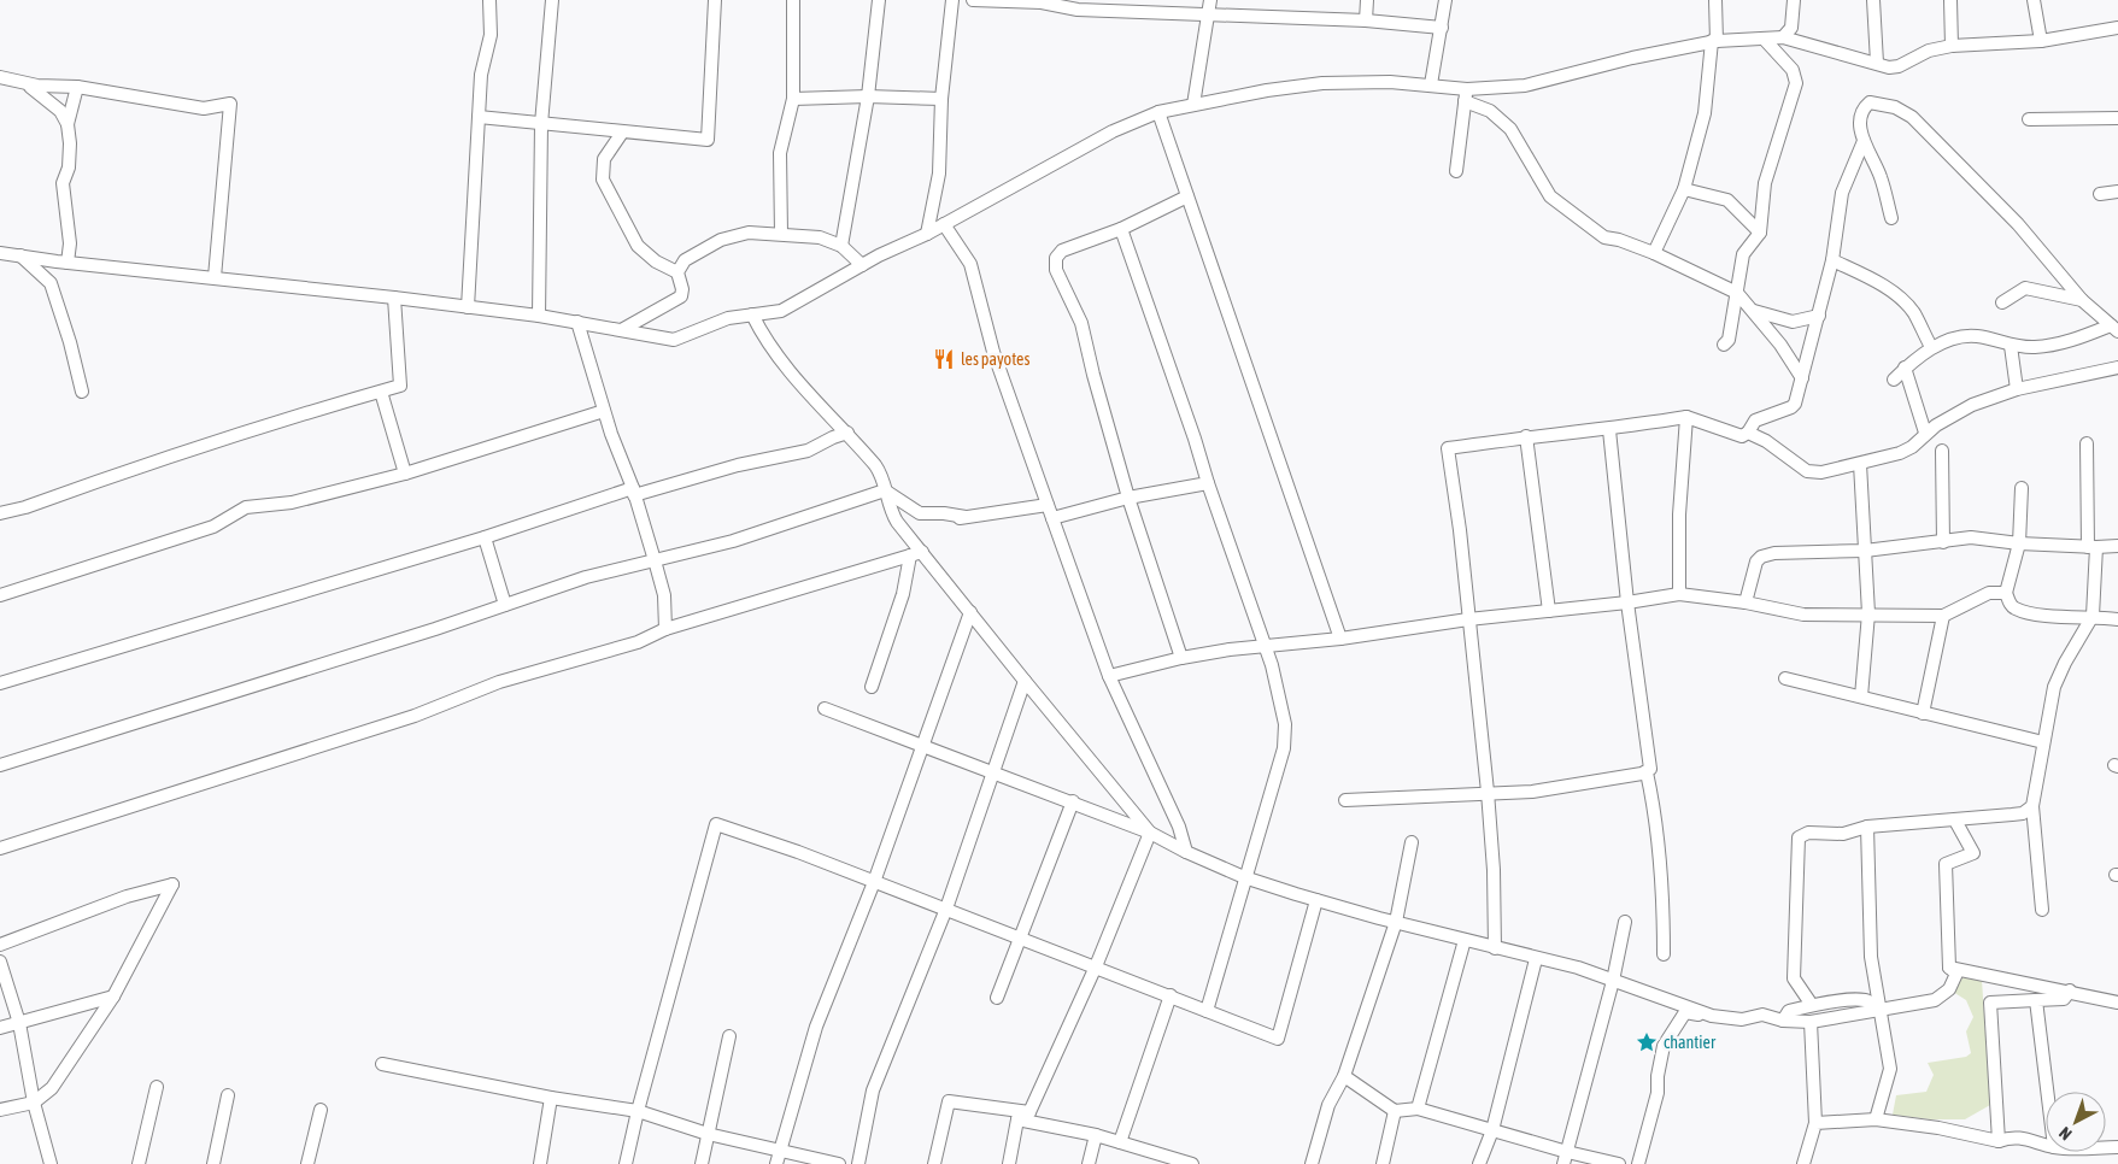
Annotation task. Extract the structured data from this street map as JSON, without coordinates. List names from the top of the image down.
{
  "places": {
    "restaurant": ["les payotes"],
    "place": ["chantier"]
  },
  "north": "bottom left"
}
